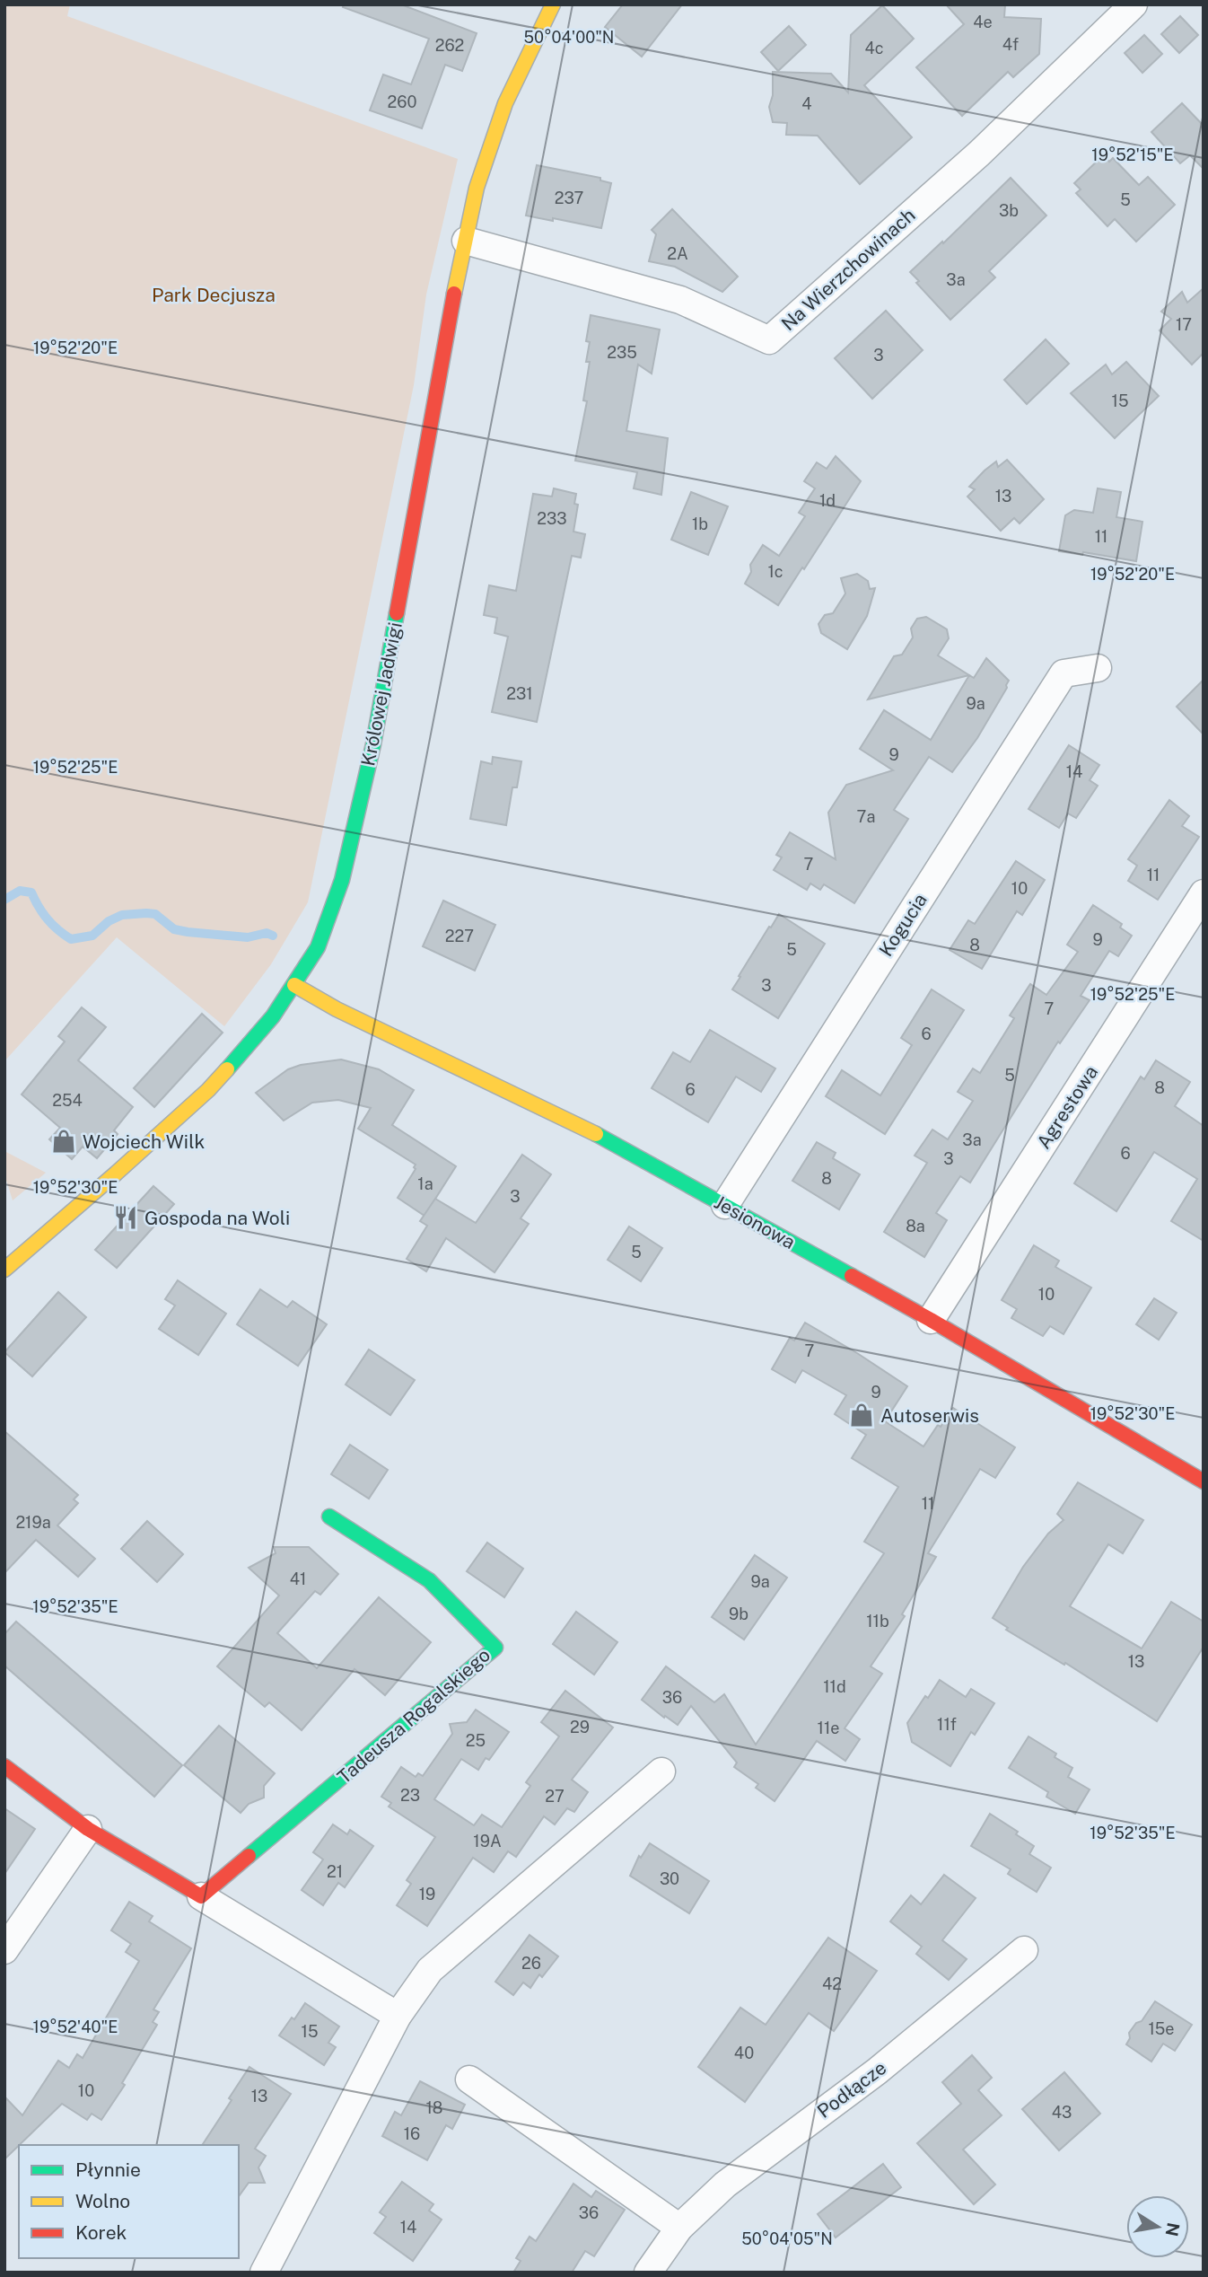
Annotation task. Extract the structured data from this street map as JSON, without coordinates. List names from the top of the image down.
{
  "streets": {
    "street": [
      "Na Wierzchowinach",
      "Królowej Jadwigi",
      "Kogucia",
      "Agrestowa",
      "Jesionowa",
      "Tadeusza Rogalskiego",
      "Podłącze"
    ]
  },
  "crossings": [
    ["Na Wierzchowinach", "Królowej Jadwigi"],
    ["Królowej Jadwigi", "Jesionowa"],
    ["Kogucia", "Jesionowa"],
    ["Agrestowa", "Jesionowa"]
  ],
  "parks": ["Park Decjusza"],
  "places": {
    "shop": ["Wojciech Wilk", "Autoserwis"],
    "restaurant": ["Gospoda na Woli"]
  },
  "house_numbers": [
    "4e",
    "4f",
    "262",
    "4c",
    "260",
    "4",
    "237",
    "5",
    "3b",
    "2A",
    "3a",
    "17",
    "235",
    "3",
    "15",
    "13",
    "1d",
    "233",
    "1b",
    "11",
    "1c",
    "231",
    "9a",
    "9",
    "14",
    "7a",
    "7",
    "11",
    "10",
    "227",
    "9",
    "8",
    "5",
    "3",
    "7",
    "6",
    "5",
    "8",
    "6",
    "254",
    "3a",
    "6",
    "3",
    "8",
    "1a",
    "3",
    "8a",
    "5",
    "10",
    "7",
    "9",
    "11",
    "219a",
    "41",
    "9a",
    "9b",
    "11b",
    "13",
    "11d",
    "36",
    "11f",
    "29",
    "11e",
    "25",
    "23",
    "27",
    "19A",
    "21",
    "30",
    "19",
    "26",
    "42",
    "15e",
    "15",
    "40",
    "10",
    "13",
    "18",
    "43",
    "16",
    "36",
    "14"
  ],
  "legend": ["Płynnie", "Wolno", "Korek"],
  "north": "right",
  "coordinates": [
    "50°04'00\"N",
    "19°52'15\"E",
    "19°52'20\"E",
    "19°52'25\"E",
    "19°52'30\"E",
    "19°52'35\"E",
    "19°52'40\"E",
    "50°04'05\"N"
  ]
}
